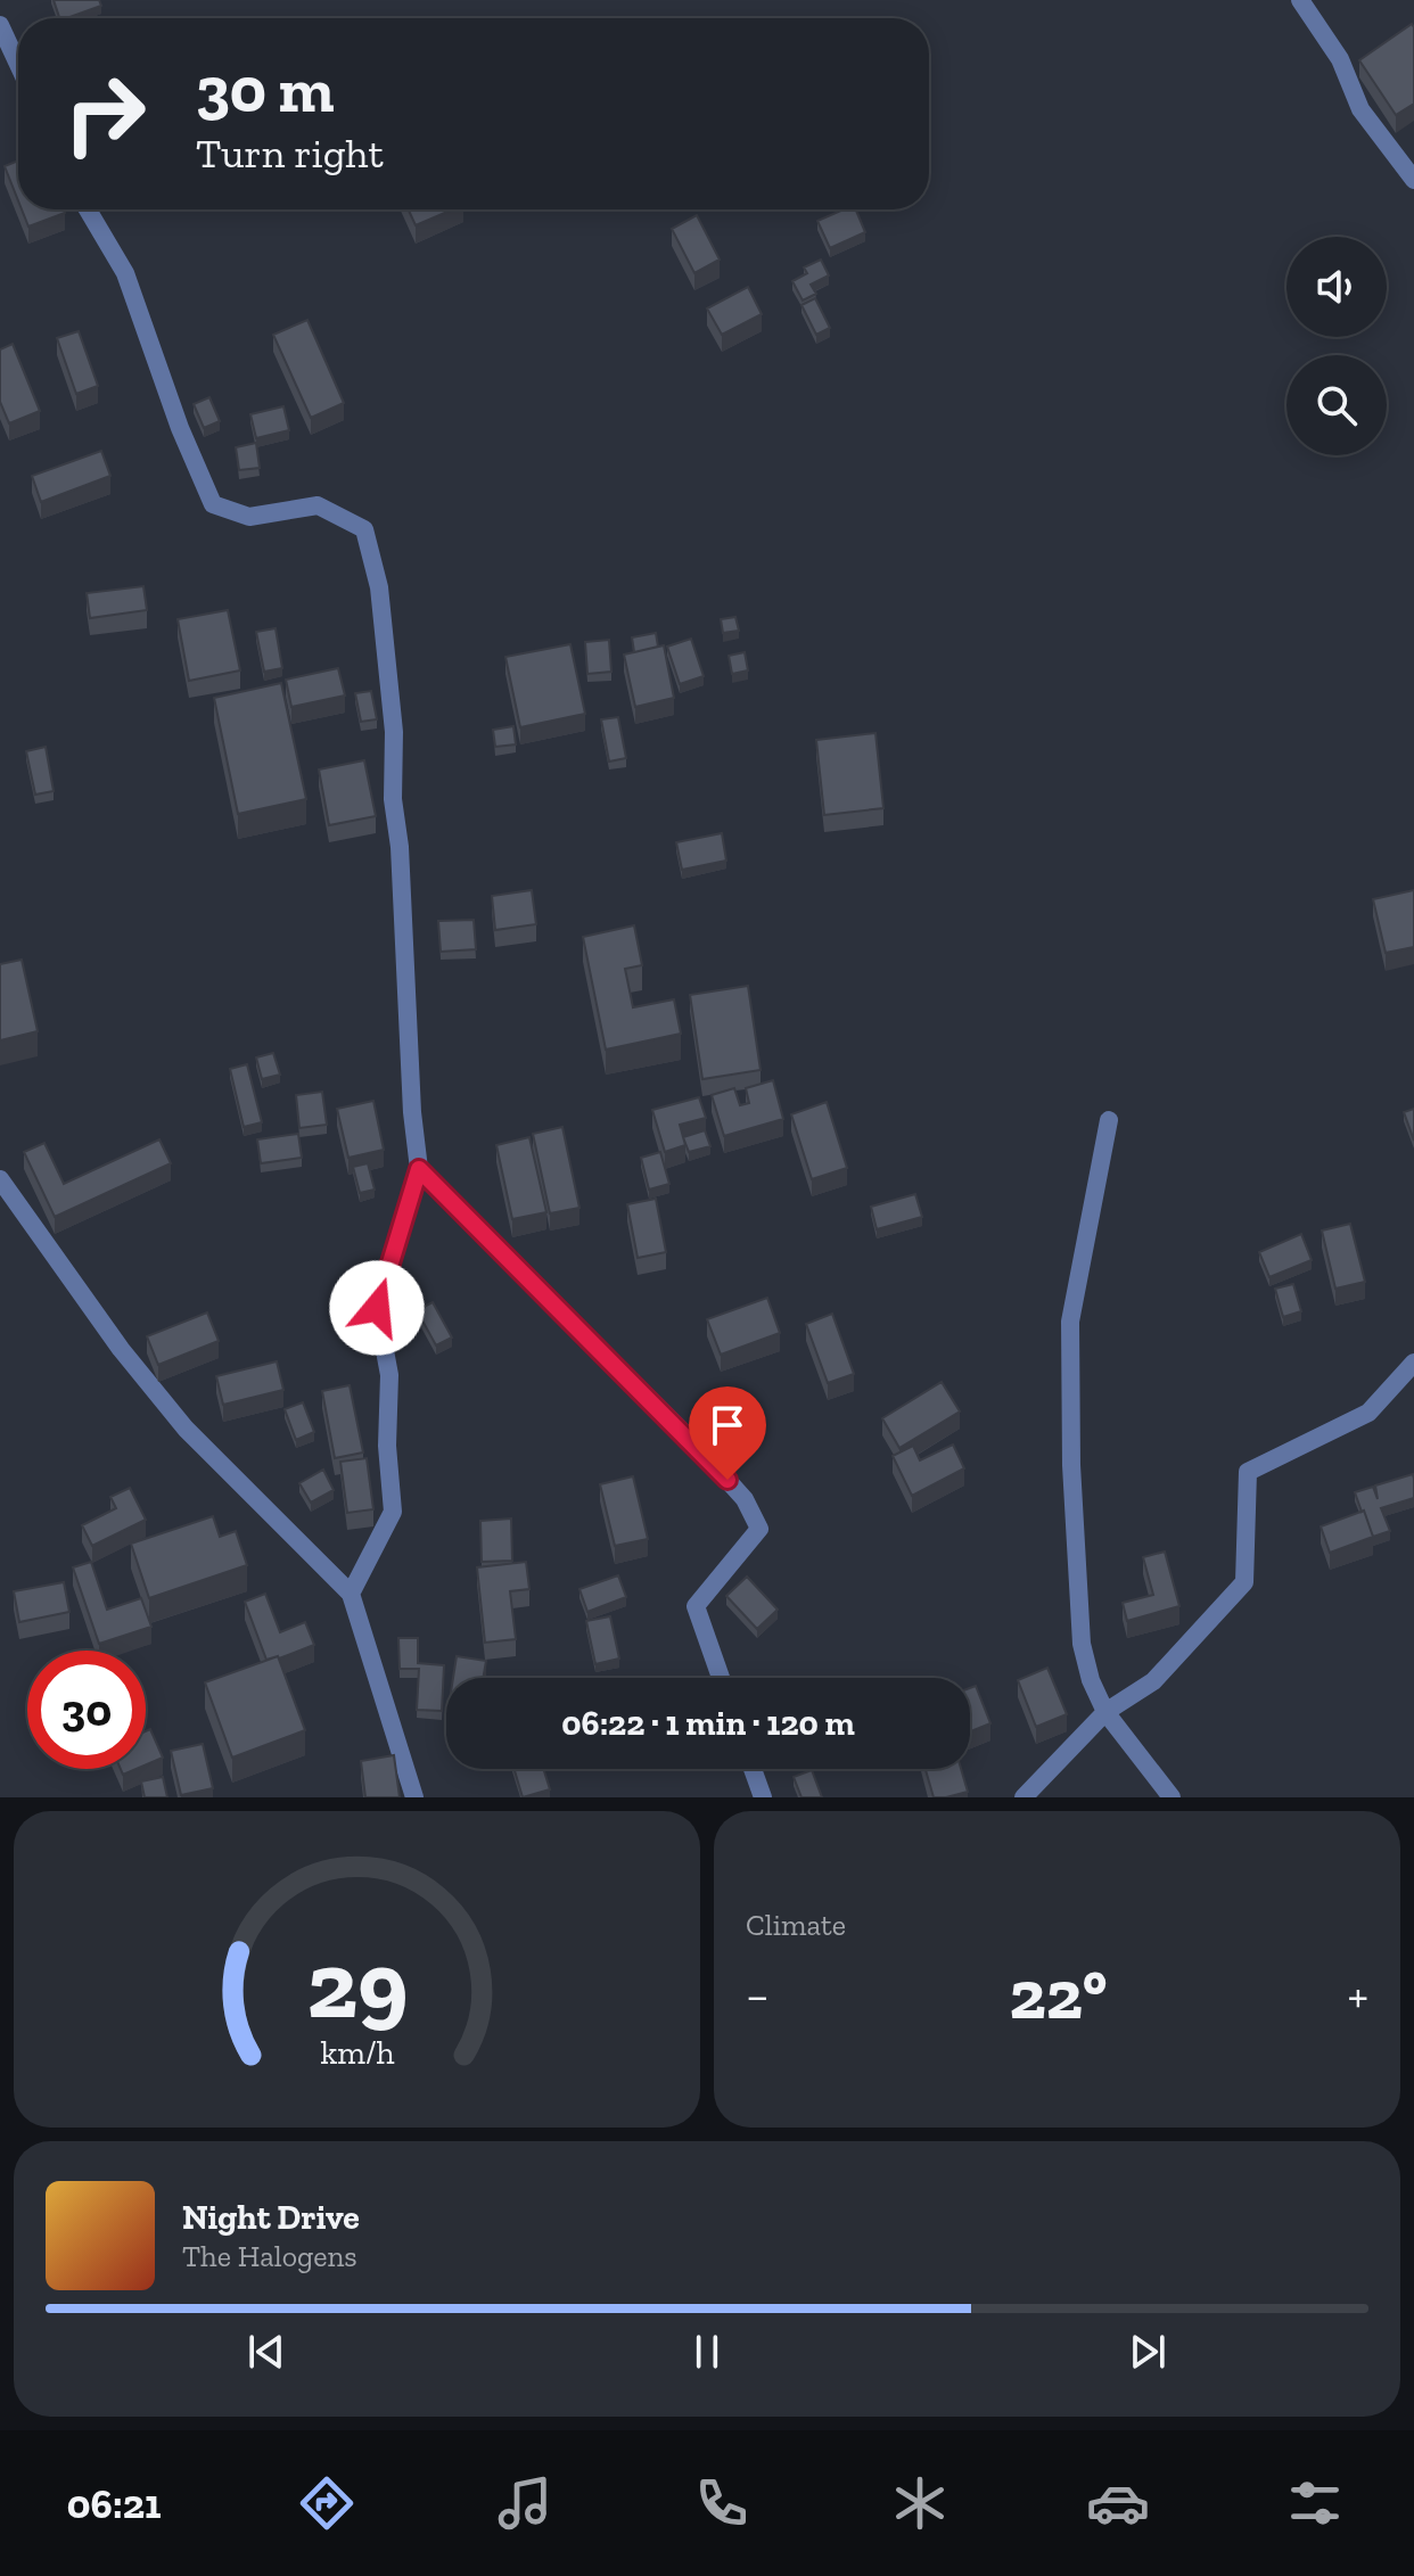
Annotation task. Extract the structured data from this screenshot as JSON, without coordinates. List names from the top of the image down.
{
  "page": {
    "turn": ["30 m", "Turn right"],
    "limit": "30",
    "trip": "06:22 · 1 min · 120 m",
    "tile": "Climate",
    "heat": ["−", "22°", "+"],
    "song": ["Night Drive", "The Halogens"],
    "tabs": "06:21",
    "gauge": ["29", "km/h"]
  }
}
